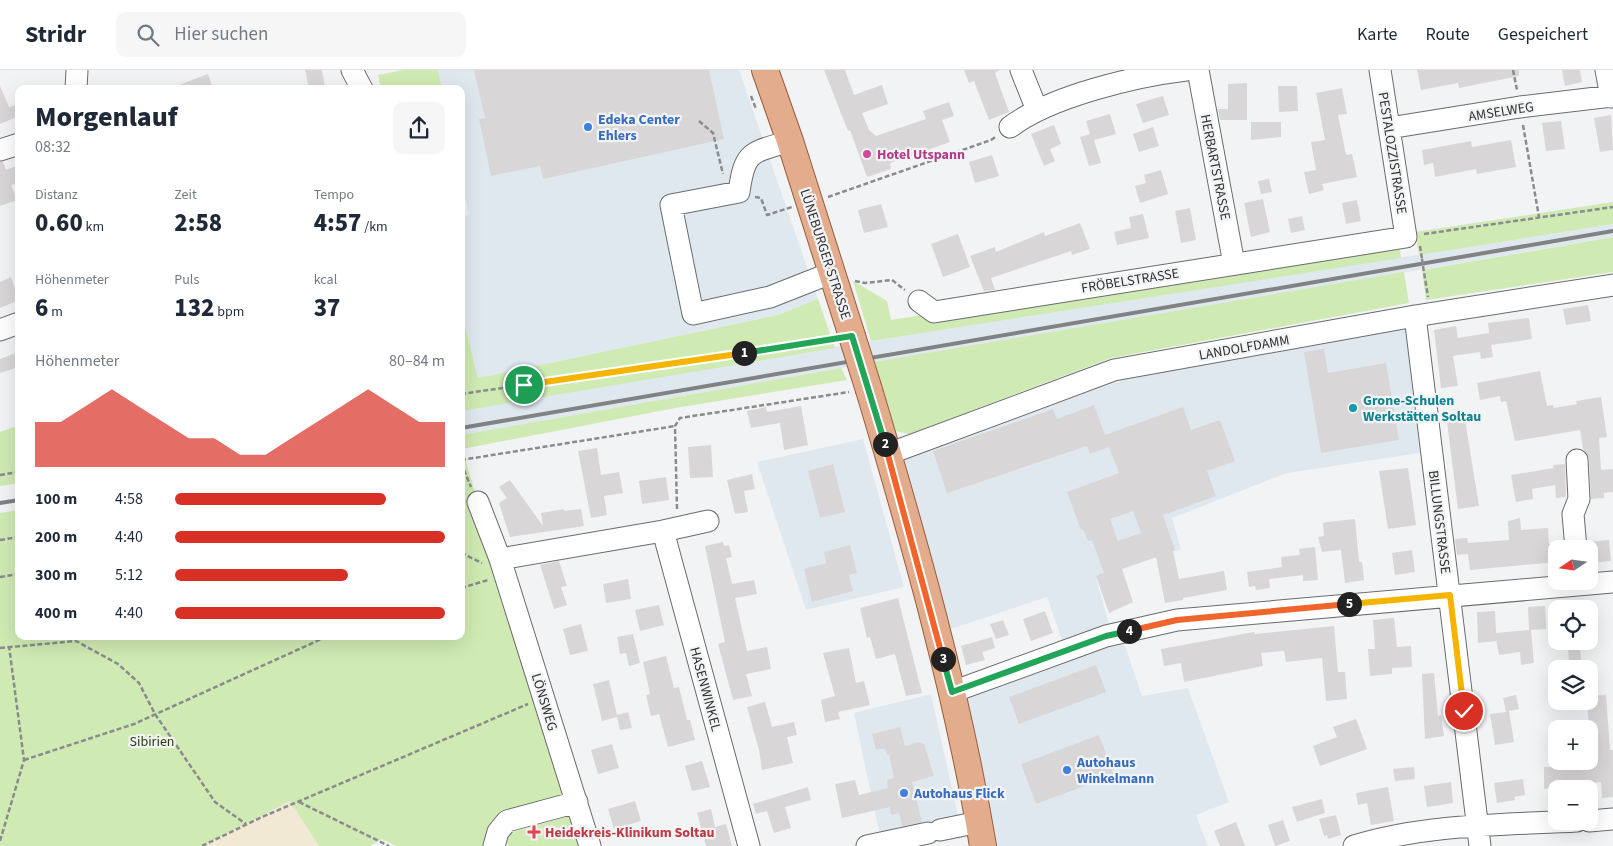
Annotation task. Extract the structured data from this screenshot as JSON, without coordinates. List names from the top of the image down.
{
  "streets": {
    "main road": ["LÜNEBURGER STRASSE"],
    "street": [
      "AMSELWEG",
      "PESTALOZZISTRASSE",
      "HERBARTSTRASSE",
      "FRÖBELSTRASSE",
      "LANDOLFDAMM",
      "BILLUNGSTRASSE",
      "HASENWINKEL",
      "LÖNSWEG"
    ]
  },
  "crossings": [
    ["AMSELWEG", "PESTALOZZISTRASSE"],
    ["PESTALOZZISTRASSE", "FRÖBELSTRASSE"],
    ["HERBARTSTRASSE", "FRÖBELSTRASSE"],
    ["LÜNEBURGER STRASSE", "LANDOLFDAMM"],
    ["LANDOLFDAMM", "BILLUNGSTRASSE"]
  ],
  "parks": ["Sibirien"],
  "places": {
    "other": [
      "Edeka Center Ehlers",
      "Hotel Utspann",
      "Grone-Schulen Werkstätten Soltau",
      "Autohaus Winkelmann",
      "Autohaus Flick"
    ],
    "health": ["Heidekreis-Klinikum Soltau"]
  },
  "north": "left",
  "page": {
    "header": "Stridr",
    "search": "Hier suchen",
    "nav": ["Karte", "Route", "Gespeichert"],
    "heading": ["Morgenlauf", "08:32"],
    "stats": [
      ["Distanz", "0.60 km"],
      ["Zeit", "2:58"],
      ["Tempo", "4:57 /km"],
      ["Höhenmeter", "6 m"],
      ["Puls", "132 bpm"],
      ["kcal", "37"]
    ],
    "chart": ["Höhenmeter", "80–84 m"],
    "pins": [
      "1",
      "2",
      "5",
      "4",
      "3"
    ],
    "list": [
      {
        "name": "100 m",
        "note": "4:58"
      },
      {
        "name": "200 m",
        "note": "4:40"
      },
      {
        "name": "300 m",
        "note": "5:12"
      },
      {
        "name": "400 m",
        "note": "4:40"
      }
    ],
    "map_buttons": ["+", "−"]
  }
}
